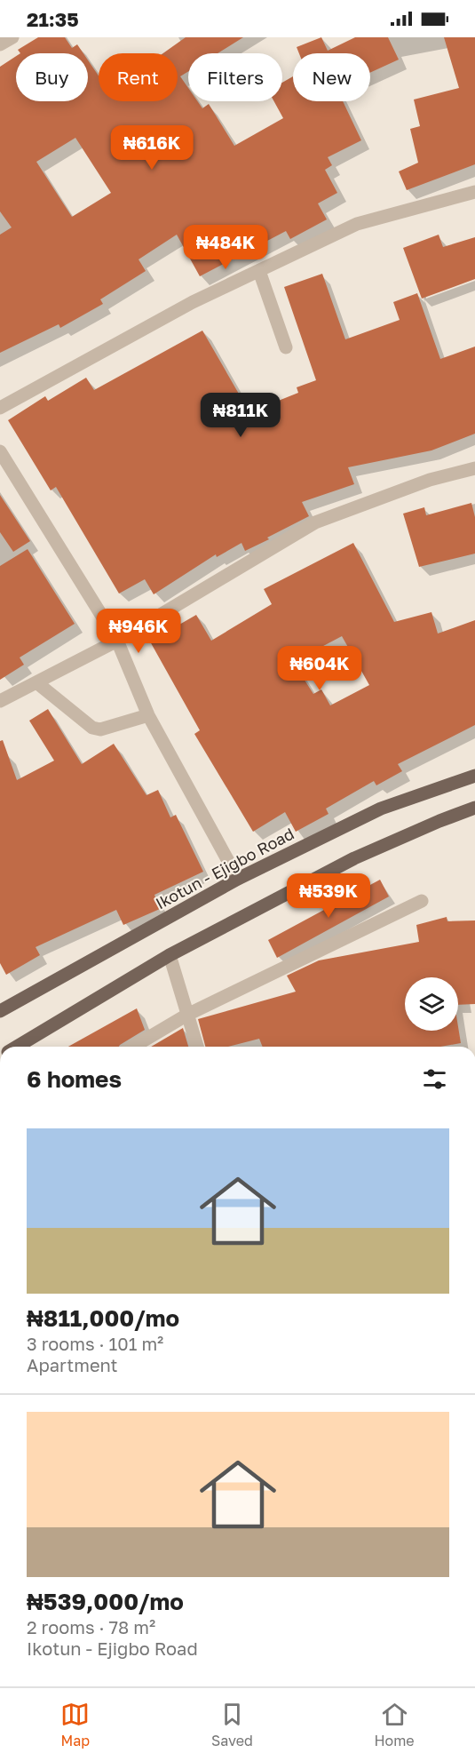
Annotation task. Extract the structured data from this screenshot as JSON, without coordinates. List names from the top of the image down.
{
  "streets": {
    "main road": ["Ikotun - Ejigbo Road"]
  },
  "page": {
    "status": "21:35",
    "chip": [
      "Buy",
      "Rent",
      "Filters",
      "New"
    ],
    "price": [
      "₦616K",
      "₦484K",
      "₦811K",
      "₦946K",
      "₦604K",
      "₦539K"
    ],
    "heading": "6 homes",
    "list": [
      {
        "name": "₦811,000/mo",
        "note": "3 rooms · 101 m² · Apartment"
      },
      {
        "name": "₦539,000/mo",
        "note": "2 rooms · 78 m² · Ikotun - Ejigbo Road"
      }
    ],
    "tabs": ["Map", "Saved", "Home"]
  }
}
